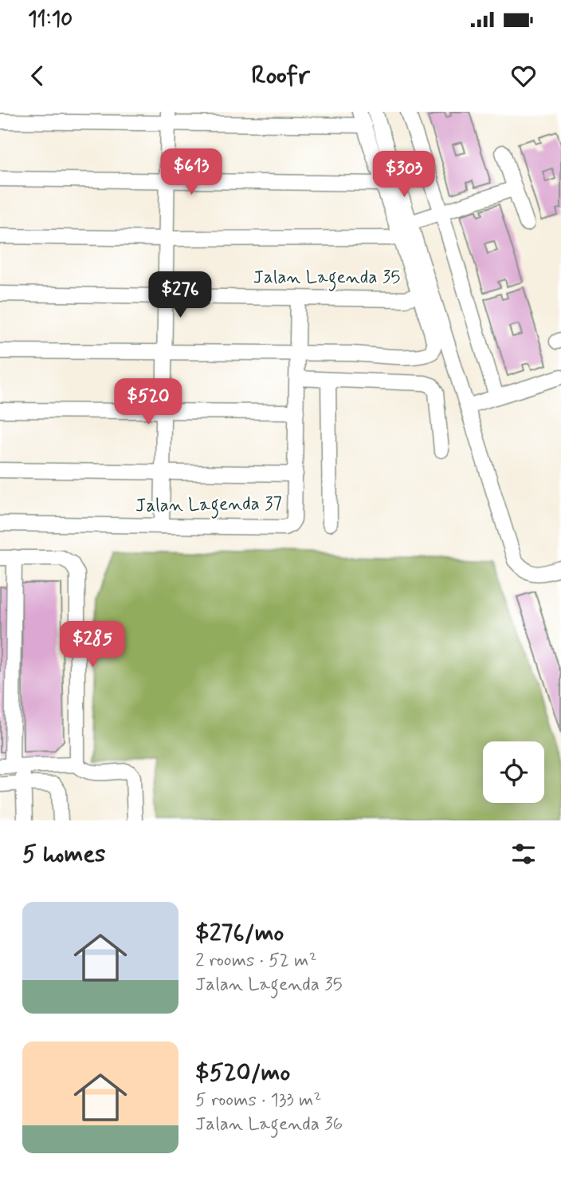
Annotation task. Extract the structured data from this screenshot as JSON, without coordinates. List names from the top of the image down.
{
  "streets": {
    "street": ["Jalan Lagenda 35", "Jalan Lagenda 37"]
  },
  "crossings": [
    ["Jalan Lagenda 35", "Jalan Lagenda 37"]
  ],
  "page": {
    "status": "11:10",
    "header": "Roofr",
    "price": [
      "$613",
      "$303",
      "$276",
      "$520",
      "$285"
    ],
    "heading": "5 homes",
    "list": [
      {
        "name": "$276/mo",
        "note": "2 rooms · 52 m² · Jalan Lagenda 35"
      },
      {
        "name": "$520/mo",
        "note": "5 rooms · 133 m² · Jalan Lagenda 36"
      }
    ]
  }
}
